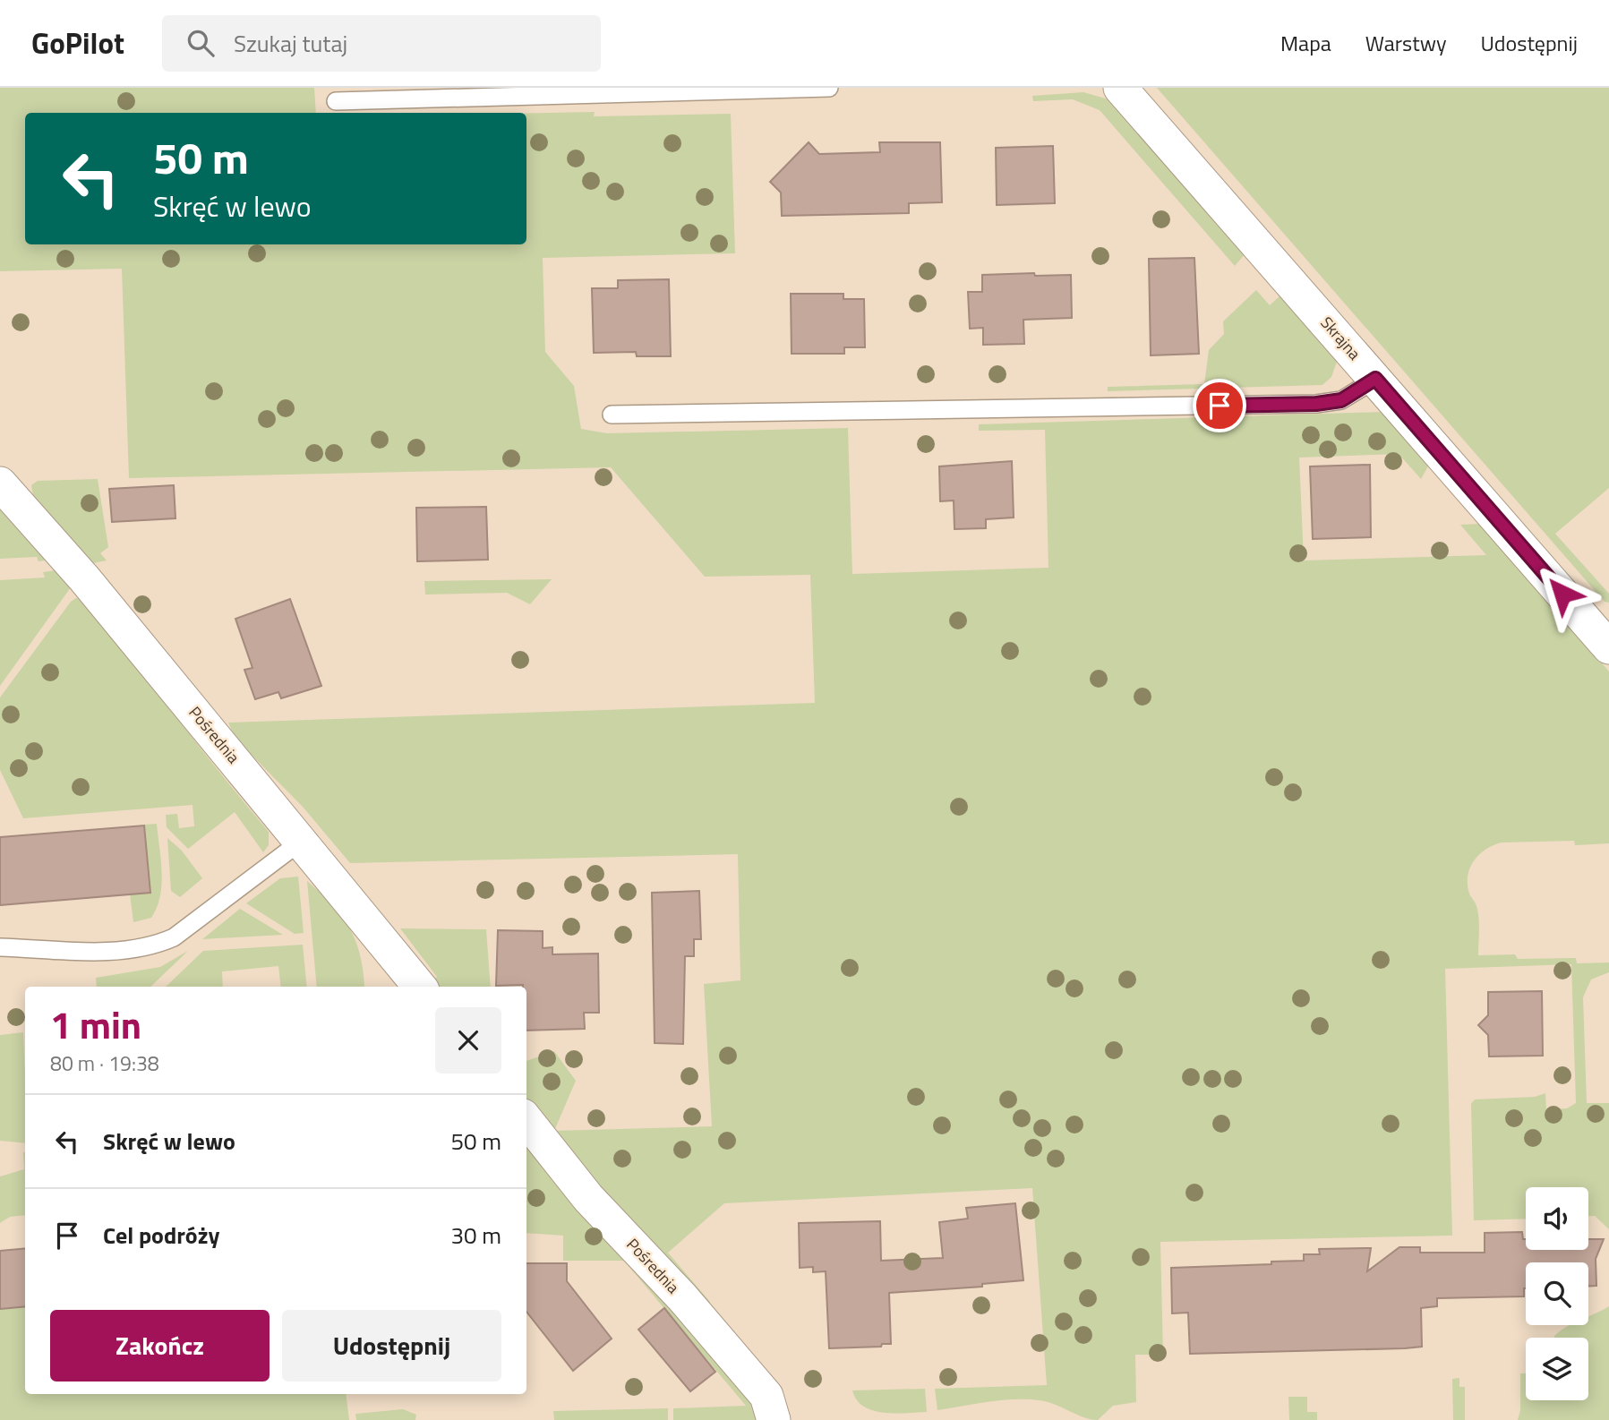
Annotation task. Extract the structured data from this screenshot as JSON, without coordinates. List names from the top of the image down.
{
  "streets": {
    "street": ["Skrajna", "Pośrednia"]
  },
  "page": {
    "header": "GoPilot",
    "search": "Szukaj tutaj",
    "nav": ["Mapa", "Warstwy", "Udostępnij"],
    "turn": ["50 m", "Skręć w lewo"],
    "heading": ["1 min", "80 m · 19:38"],
    "list": [
      {
        "name": "Skręć w lewo",
        "value": "50 m"
      },
      {
        "name": "Cel podróży",
        "value": "30 m"
      }
    ],
    "buttons": ["Zakończ", "Udostępnij"]
  }
}
